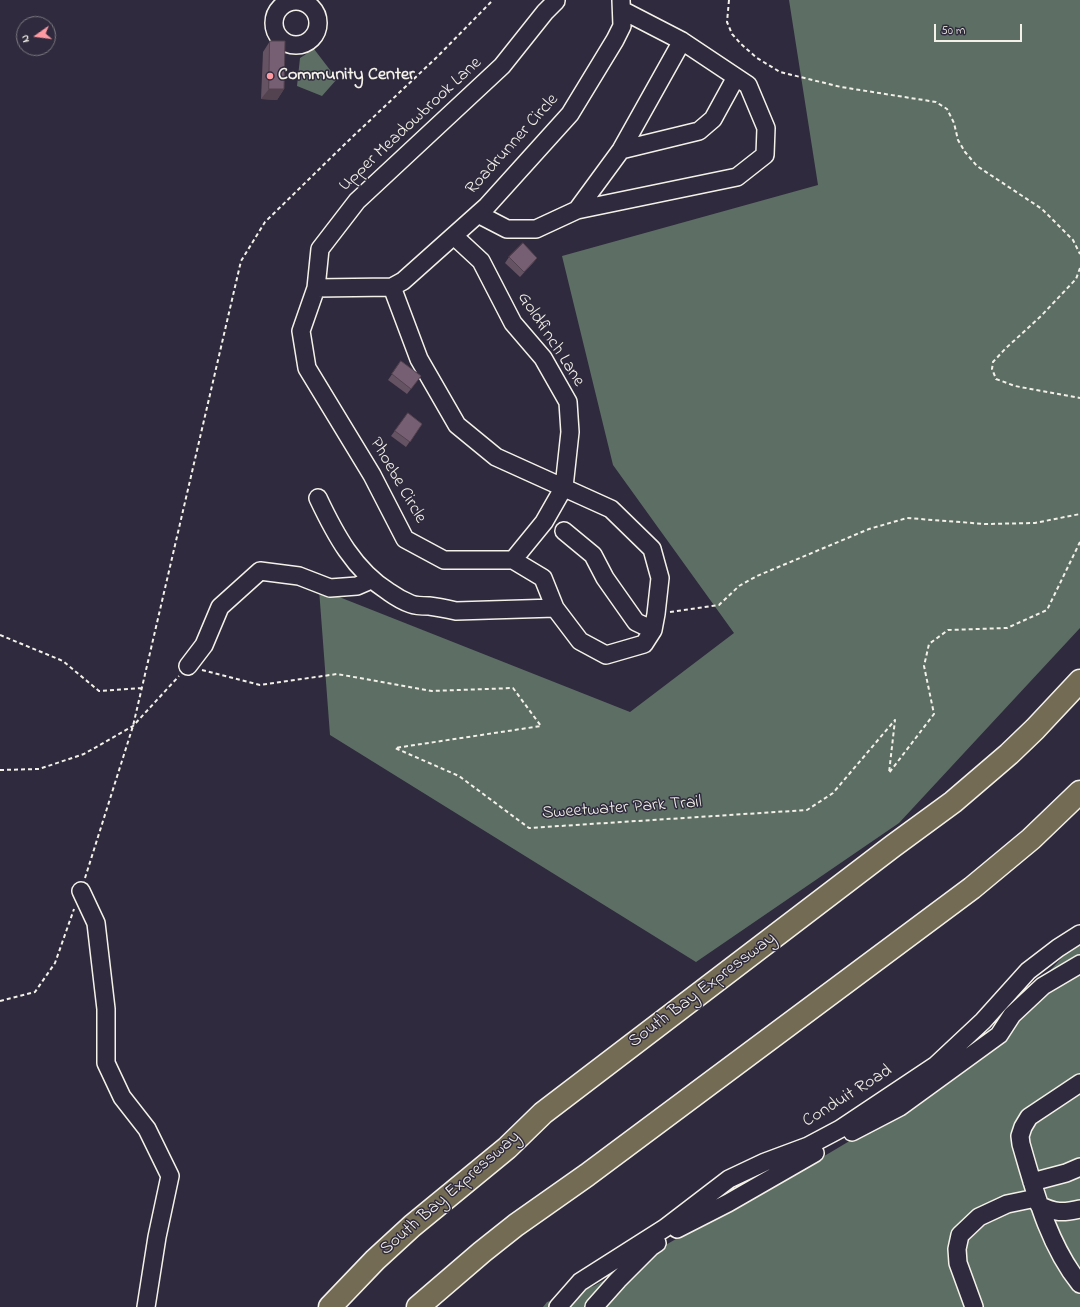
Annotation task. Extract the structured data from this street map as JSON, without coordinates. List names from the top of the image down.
{
  "streets": {
    "highway": ["South Bay Expressway"],
    "street": [
      "Upper Meadowbrook Lane",
      "Roadrunner Circle",
      "Goldfinch Lane",
      "Phoebe Circle",
      "Conduit Road"
    ],
    "path": ["Sweetwater Park Trail"]
  },
  "crossings": [
    ["Upper Meadowbrook Lane", "Phoebe Circle"],
    ["Roadrunner Circle", "Goldfinch Lane"],
    ["Goldfinch Lane", "Phoebe Circle"]
  ],
  "places": ["Community Center"],
  "scale_bar": "50 m",
  "north": "left"
}
